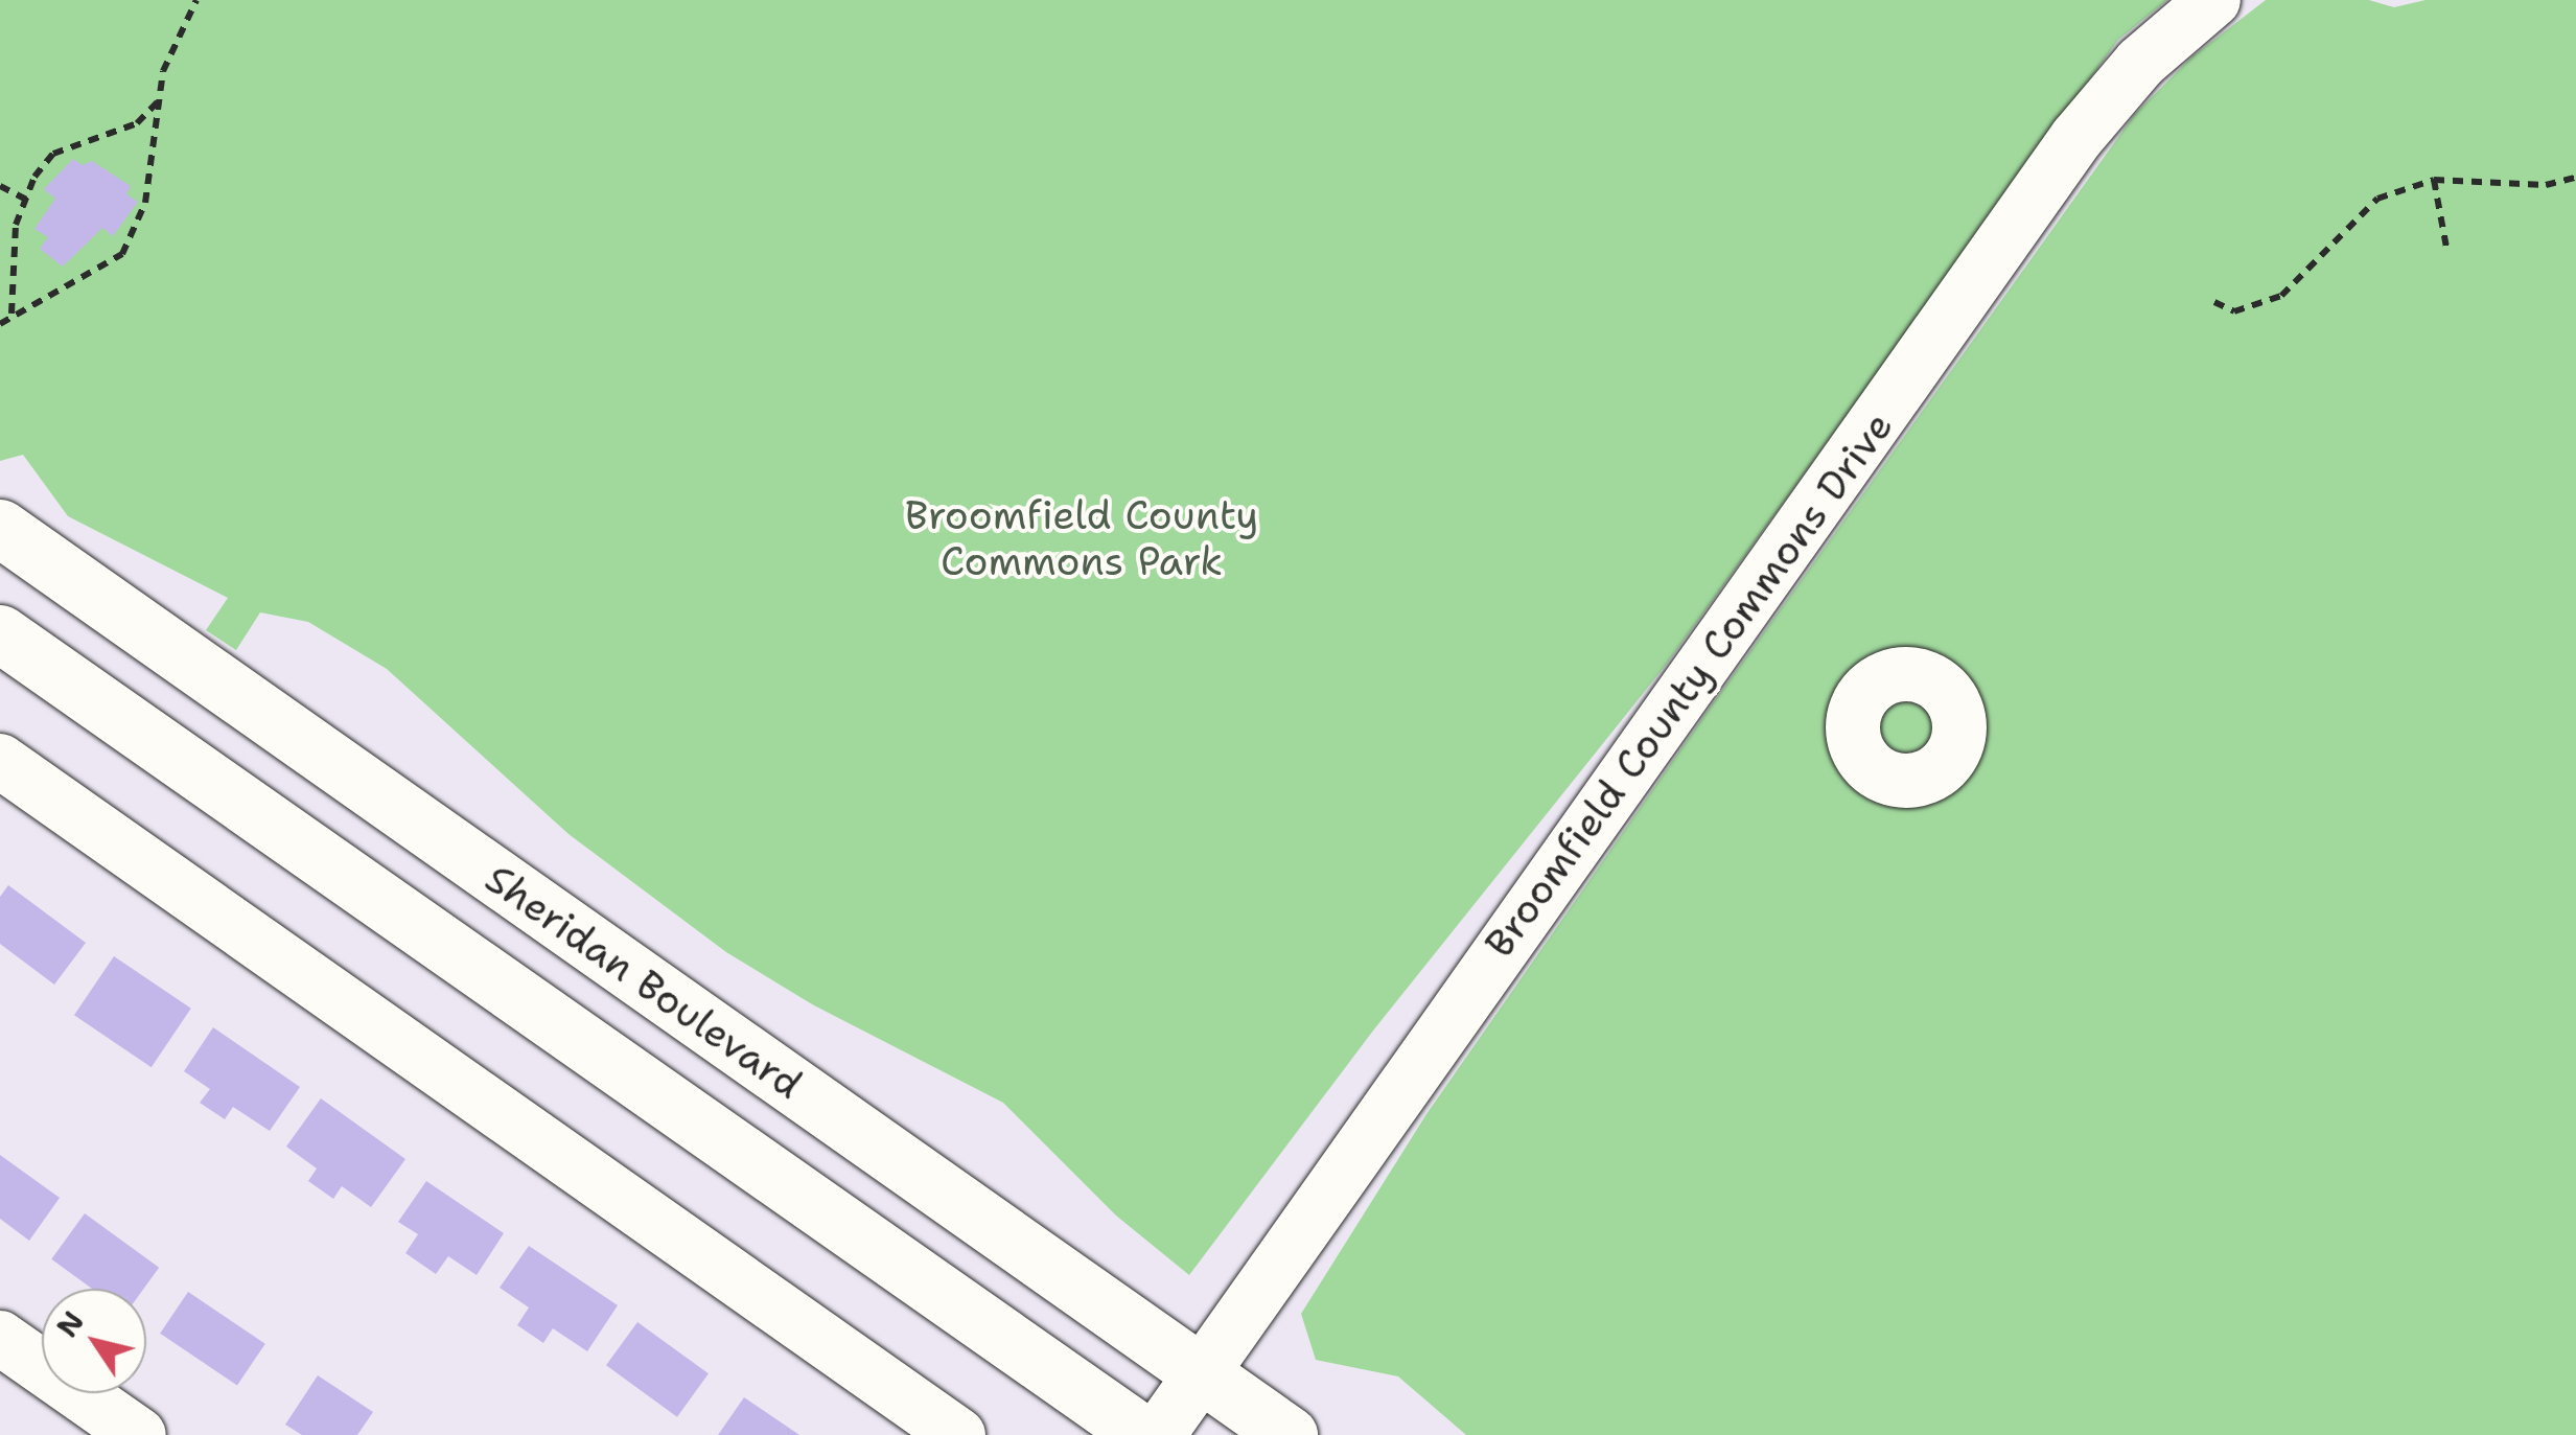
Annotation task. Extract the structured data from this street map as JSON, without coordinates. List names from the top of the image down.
{
  "streets": {
    "main road": ["Sheridan Boulevard"],
    "street": ["Broomfield County Commons Drive"]
  },
  "crossings": [
    ["Broomfield County Commons Drive", "Sheridan Boulevard"]
  ],
  "parks": ["Broomfield County Commons Park"],
  "north": "top left"
}
